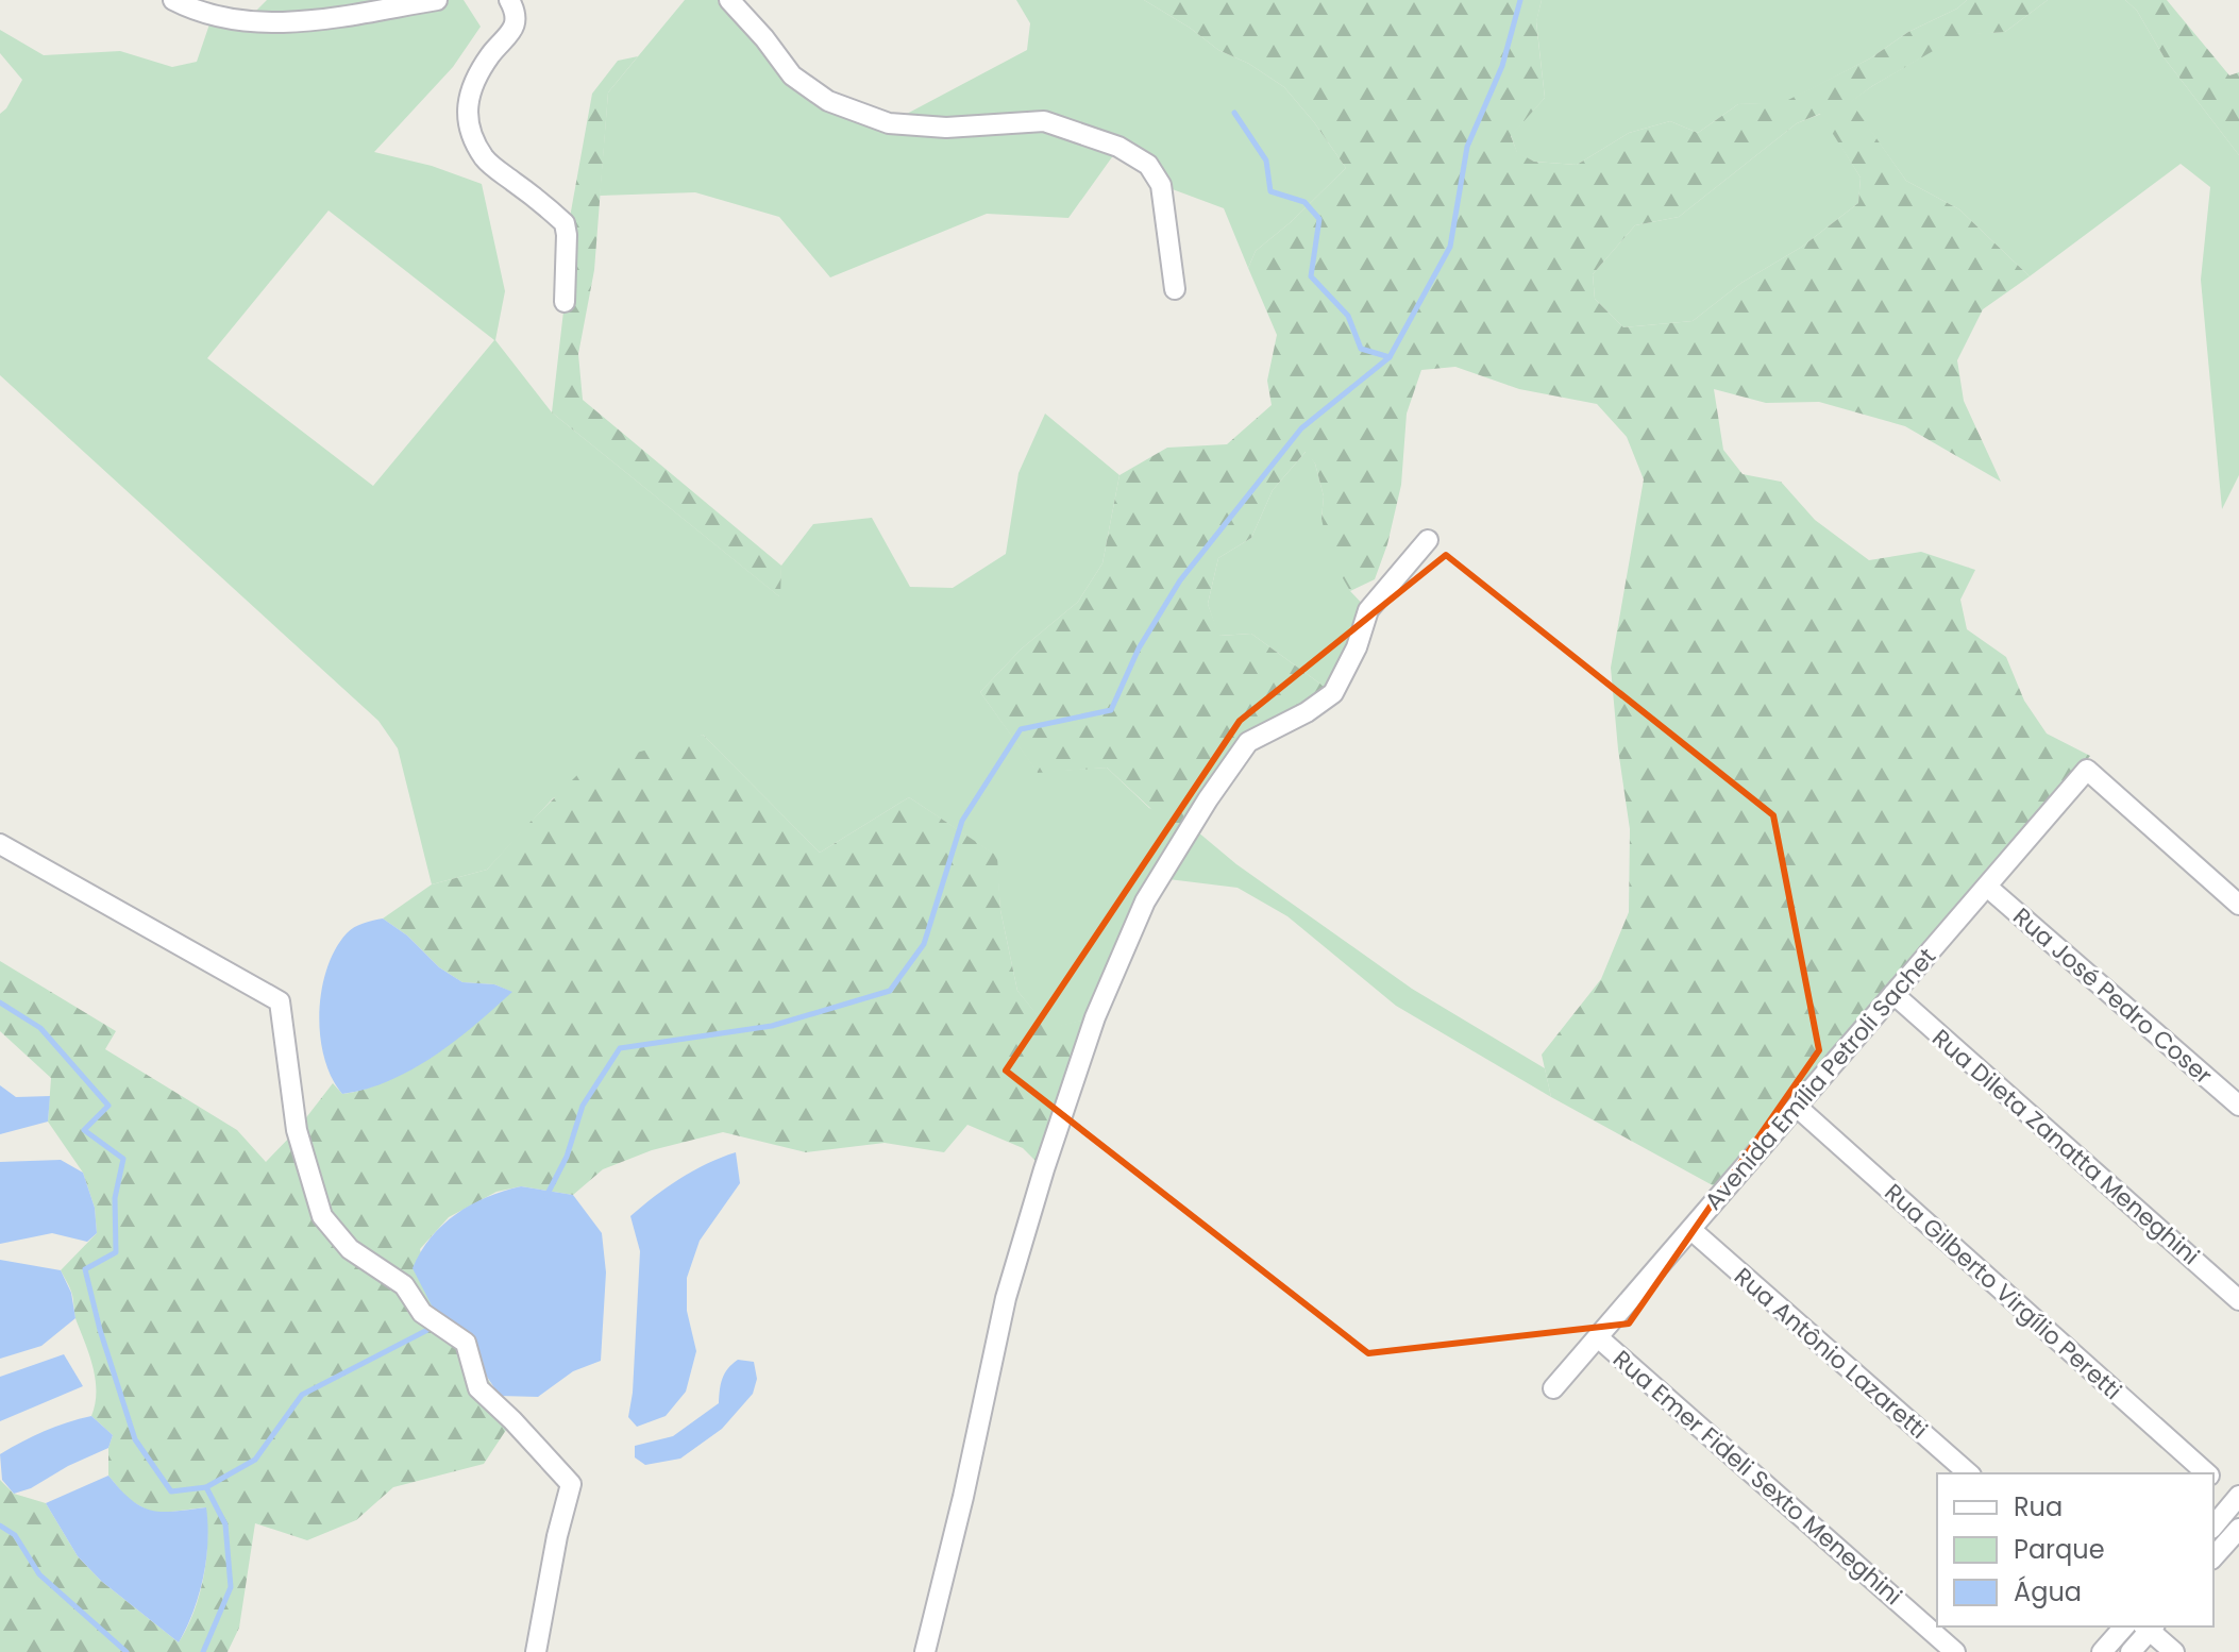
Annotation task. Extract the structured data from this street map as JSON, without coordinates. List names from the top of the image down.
{
  "streets": {
    "street": [
      "Rua José Pedro Coser",
      "Avenida Emília Petroli Sachet",
      "Rua Dileta Zanatta Meneghini",
      "Rua Gilberto Virgílio Peretti",
      "Rua Antônio Lazaretti",
      "Rua Emer Fideli Sexto Meneghini"
    ]
  },
  "crossings": [
    ["Rua José Pedro Coser", "Avenida Emília Petroli Sachet"],
    ["Avenida Emília Petroli Sachet", "Rua Dileta Zanatta Meneghini"],
    ["Avenida Emília Petroli Sachet", "Rua Gilberto Virgílio Peretti"],
    ["Avenida Emília Petroli Sachet", "Rua Antônio Lazaretti"],
    ["Avenida Emília Petroli Sachet", "Rua Emer Fideli Sexto Meneghini"]
  ],
  "legend": ["Rua", "Parque", "Água"]
}
